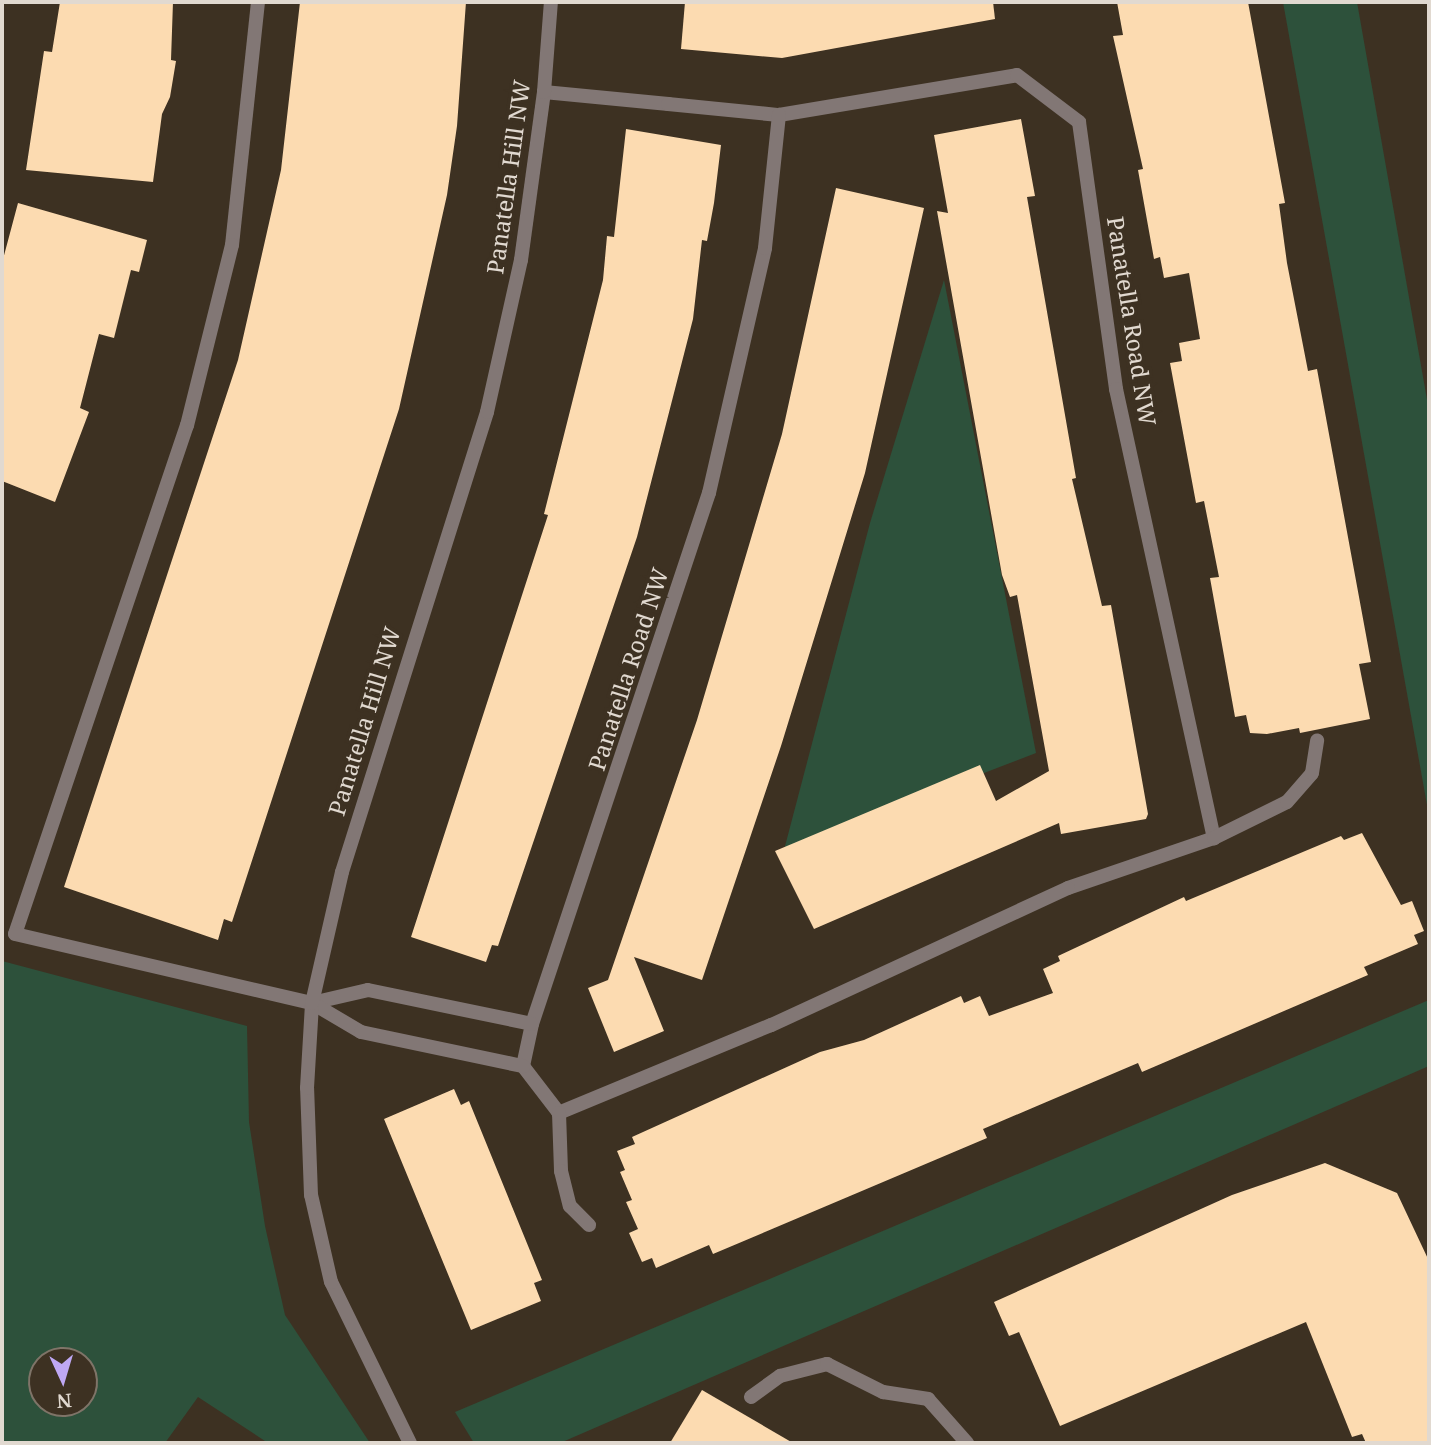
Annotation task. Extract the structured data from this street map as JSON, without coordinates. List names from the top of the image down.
{
  "streets": {
    "street": ["Panatella Hill NW", "Panatella Road NW"]
  },
  "crossings": [
    ["Panatella Hill NW", "Panatella Road NW"]
  ],
  "north": "bottom"
}
